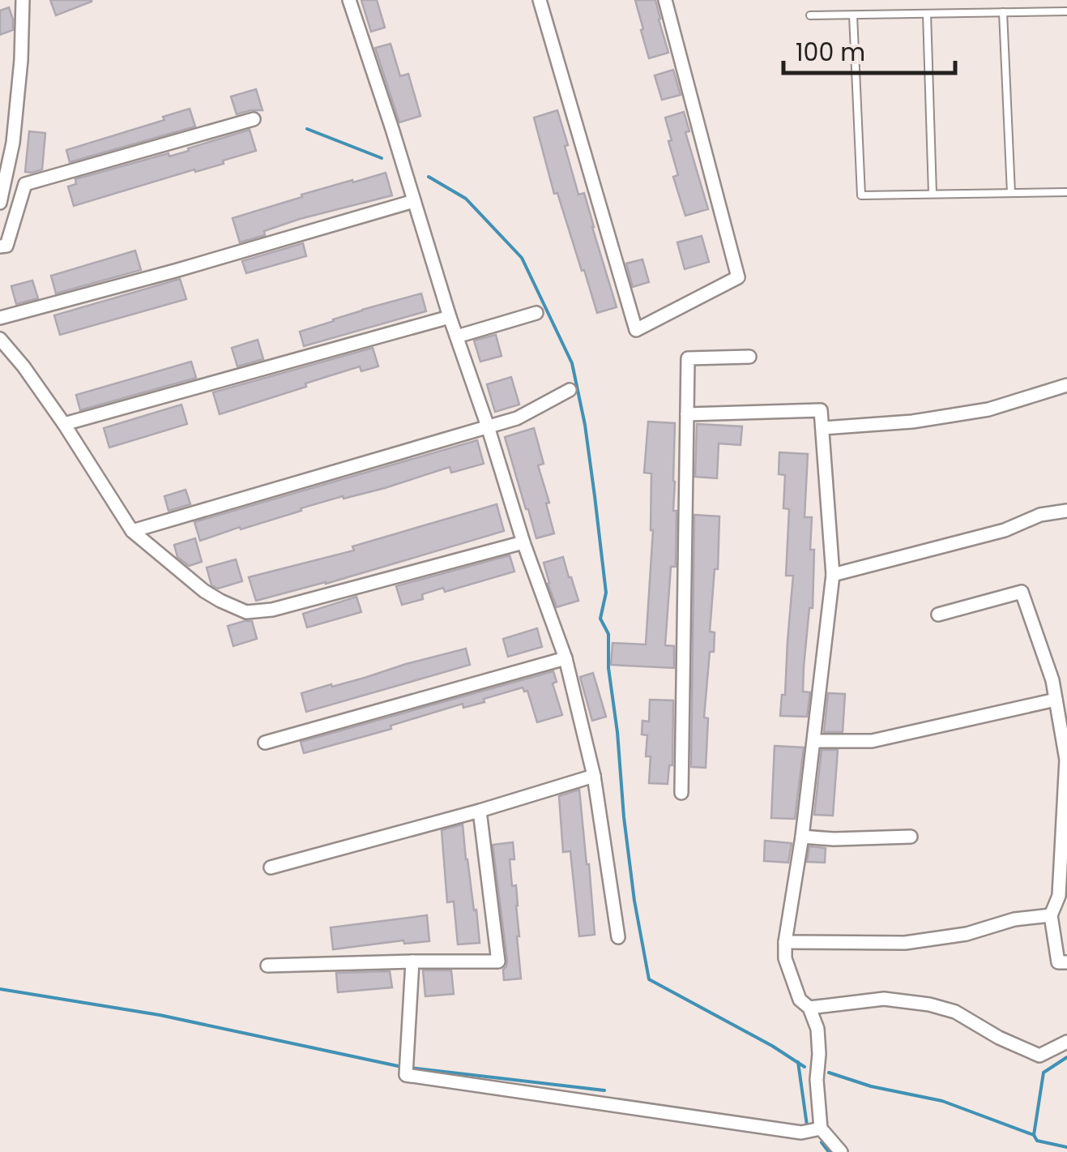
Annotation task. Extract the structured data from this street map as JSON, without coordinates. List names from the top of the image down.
{
  "scale_bar": "100 m"
}
